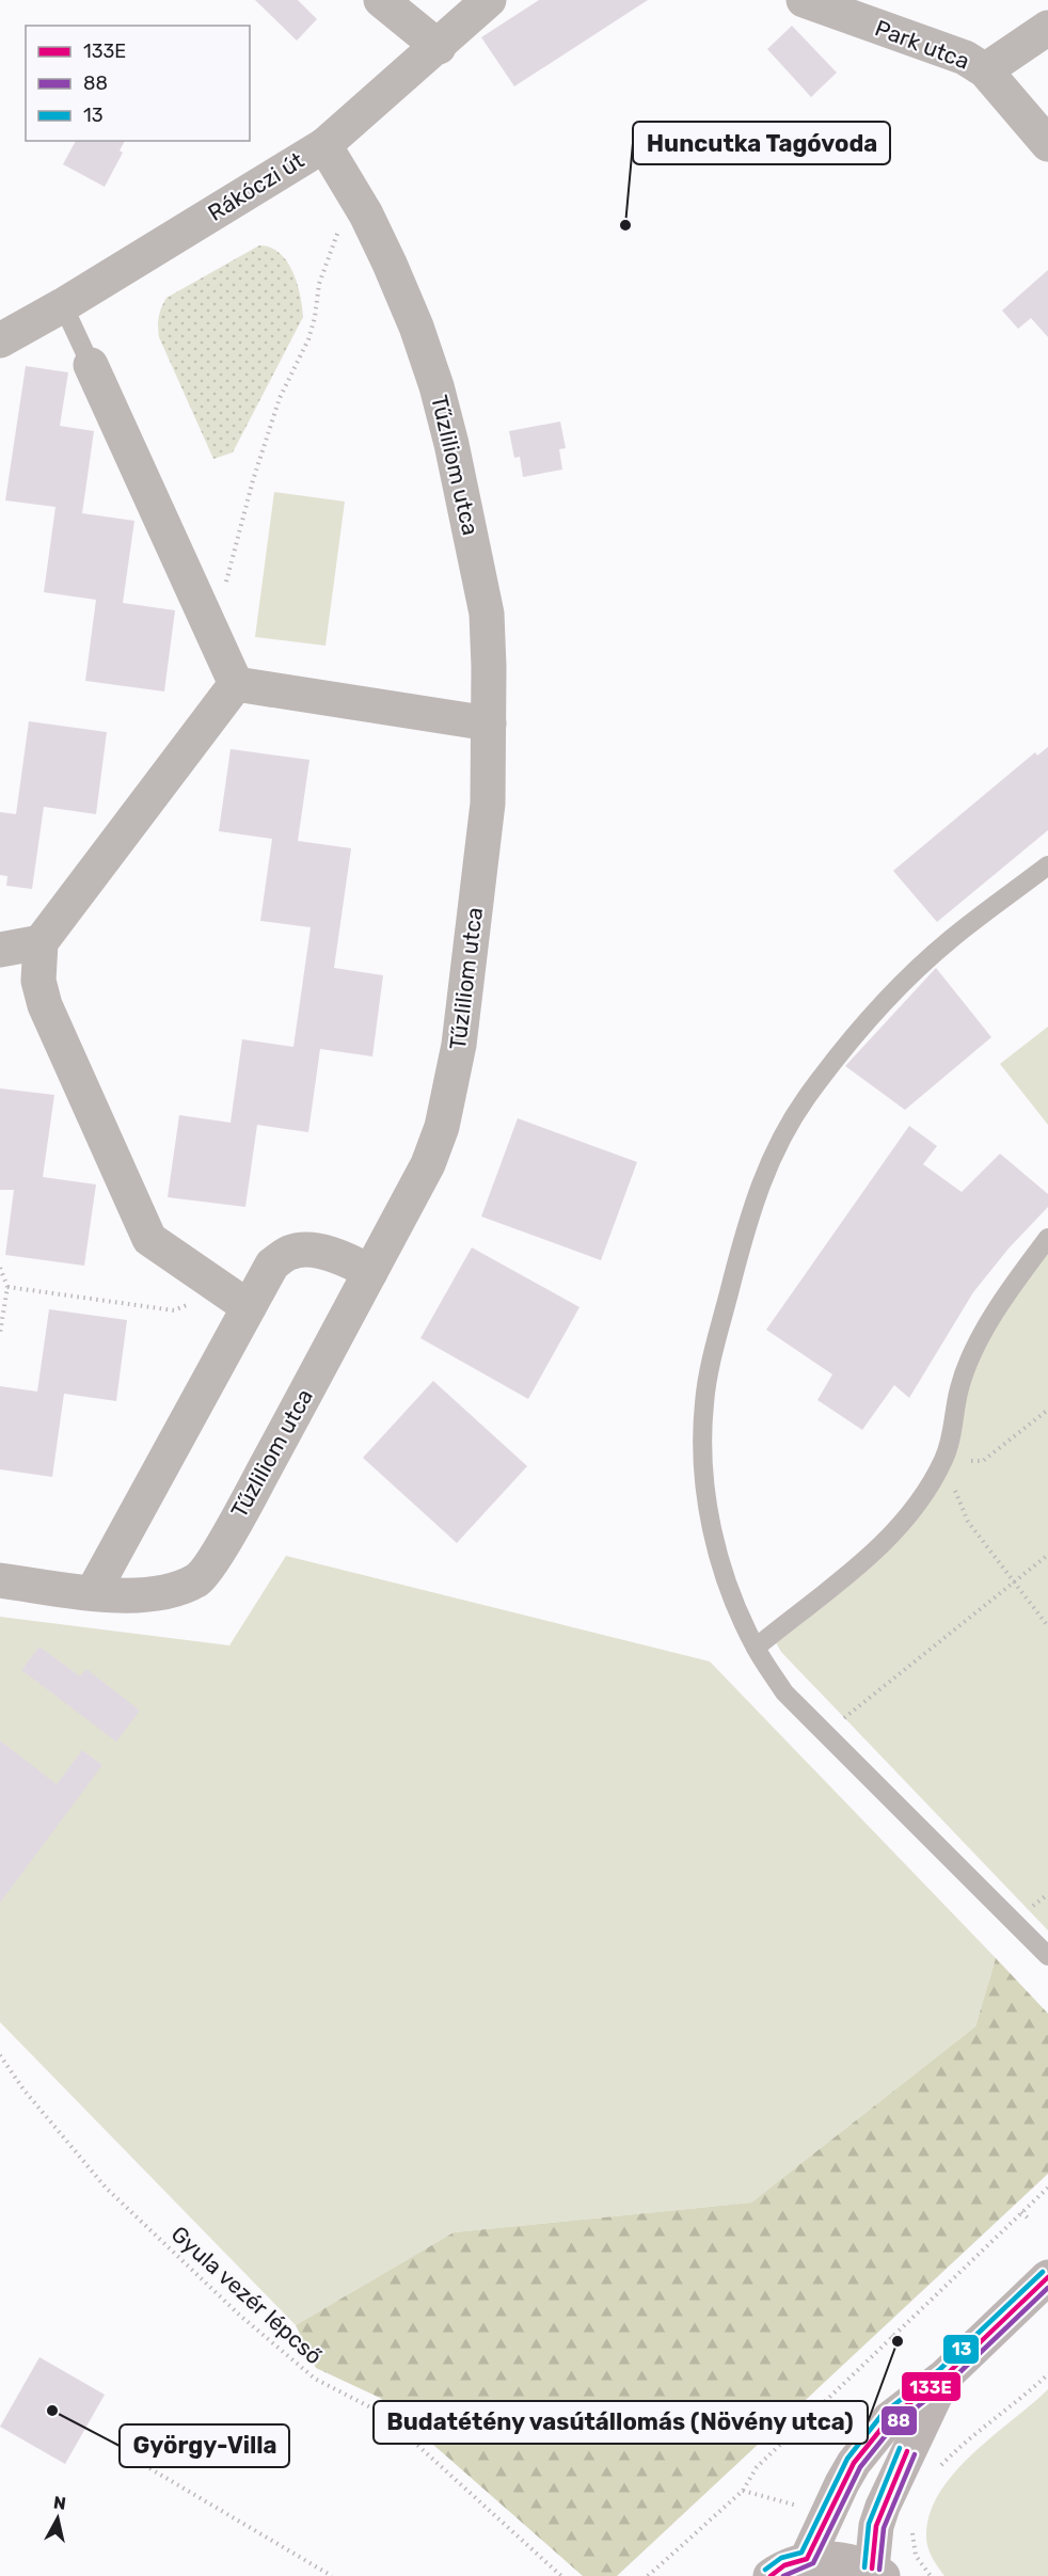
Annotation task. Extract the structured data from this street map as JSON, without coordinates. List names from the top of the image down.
{
  "streets": {
    "street": ["Park utca", "Rákóczi út", "Tűzliliom utca"],
    "path": ["Gyula vezér lépcső"]
  },
  "crossings": [
    ["Rákóczi út", "Tűzliliom utca"]
  ],
  "places": ["Huncutka Tagóvoda", "Budatétény vasútállomás (Növény utca)", "György-Villa"],
  "lines": ["transit line 13", "transit line 133E", "transit line 88"],
  "legend": ["133E", "88", "13"],
  "north": "top"
}
